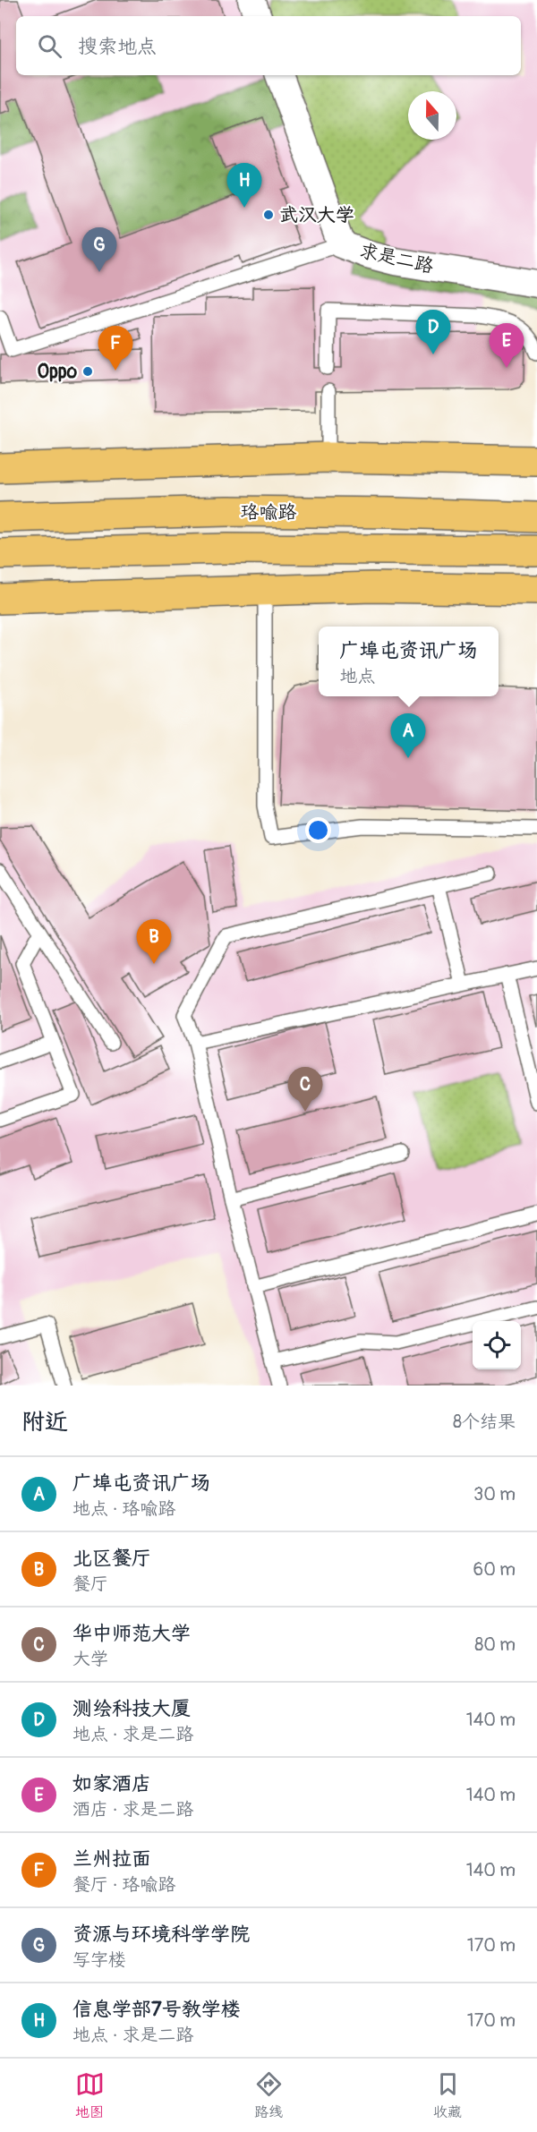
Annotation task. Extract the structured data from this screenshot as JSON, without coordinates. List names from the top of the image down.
{
  "streets": {
    "main road": ["珞喻路"],
    "street": ["求是二路"]
  },
  "places": ["武汉大学", "Oppo"],
  "north": "top",
  "page": {
    "search": "搜索地点",
    "pins": [
      "H",
      "G",
      "D",
      "E",
      "F",
      "A",
      "B",
      "C"
    ],
    "popup": ["广埠屯资讯广场", "地点"],
    "heading": ["附近", "8个结果"],
    "list": [
      {
        "mark": "A",
        "name": "广埠屯资讯广场",
        "note": "地点 · 珞喻路",
        "value": "30 m"
      },
      {
        "mark": "B",
        "name": "北区餐厅",
        "note": "餐厅",
        "value": "60 m"
      },
      {
        "mark": "C",
        "name": "华中师范大学",
        "note": "大学",
        "value": "80 m"
      },
      {
        "mark": "D",
        "name": "测绘科技大厦",
        "note": "地点 · 求是二路",
        "value": "140 m"
      },
      {
        "mark": "E",
        "name": "如家酒店",
        "note": "酒店 · 求是二路",
        "value": "140 m"
      },
      {
        "mark": "F",
        "name": "兰州拉面",
        "note": "餐厅 · 珞喻路",
        "value": "140 m"
      },
      {
        "mark": "G",
        "name": "资源与环境科学学院",
        "note": "写字楼",
        "value": "170 m"
      },
      {
        "mark": "H",
        "name": "信息学部7号教学楼",
        "note": "地点 · 求是二路",
        "value": "170 m"
      }
    ],
    "nav": ["地图", "路线", "收藏"]
  }
}
